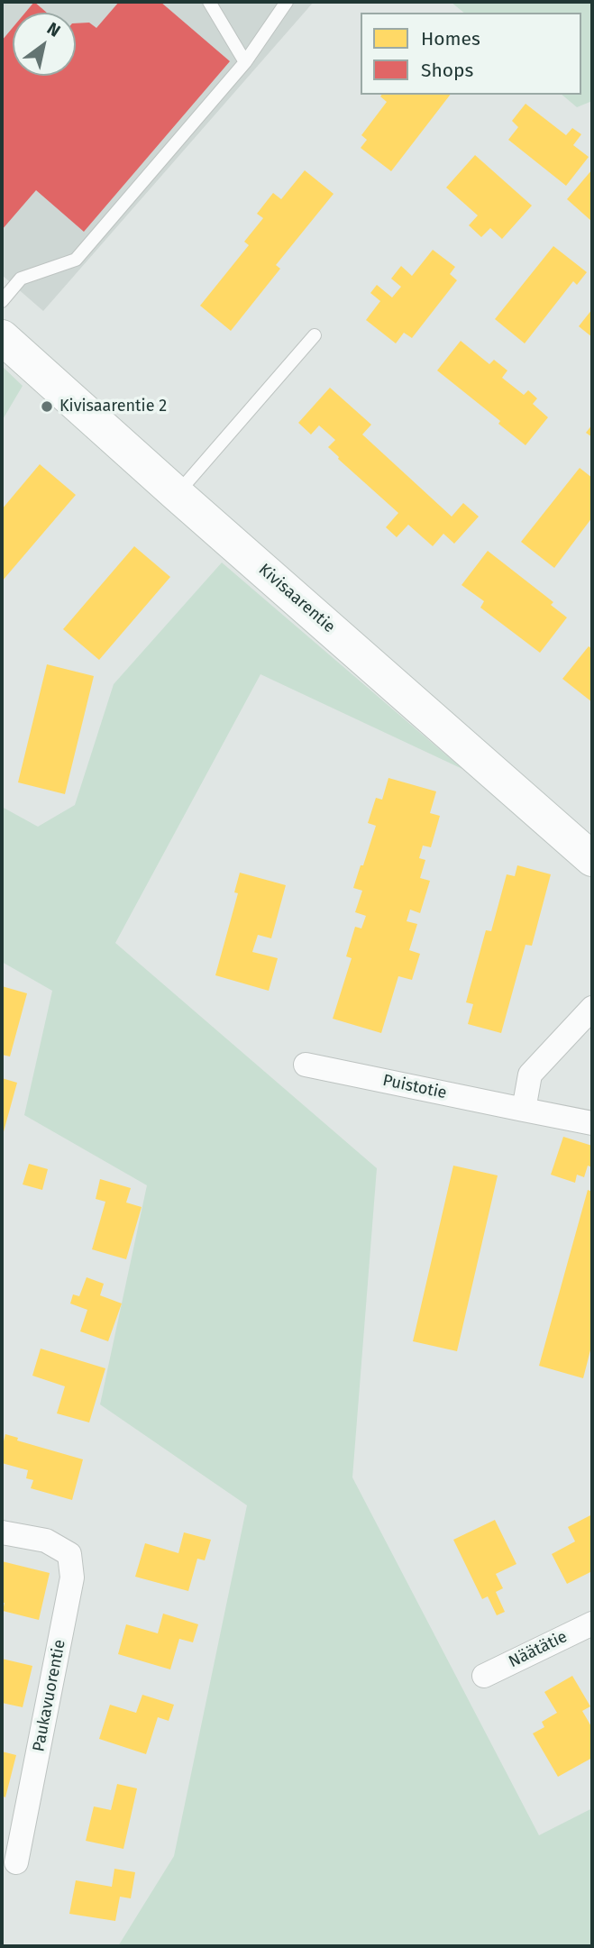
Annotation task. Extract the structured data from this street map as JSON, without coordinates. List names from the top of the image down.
{
  "streets": {
    "street": [
      "Kivisaarentie",
      "Puistotie",
      "Näätätie",
      "Paukavuorentie"
    ]
  },
  "places": ["Kivisaarentie 2"],
  "legend": ["Homes", "Shops"],
  "north": "top right"
}
